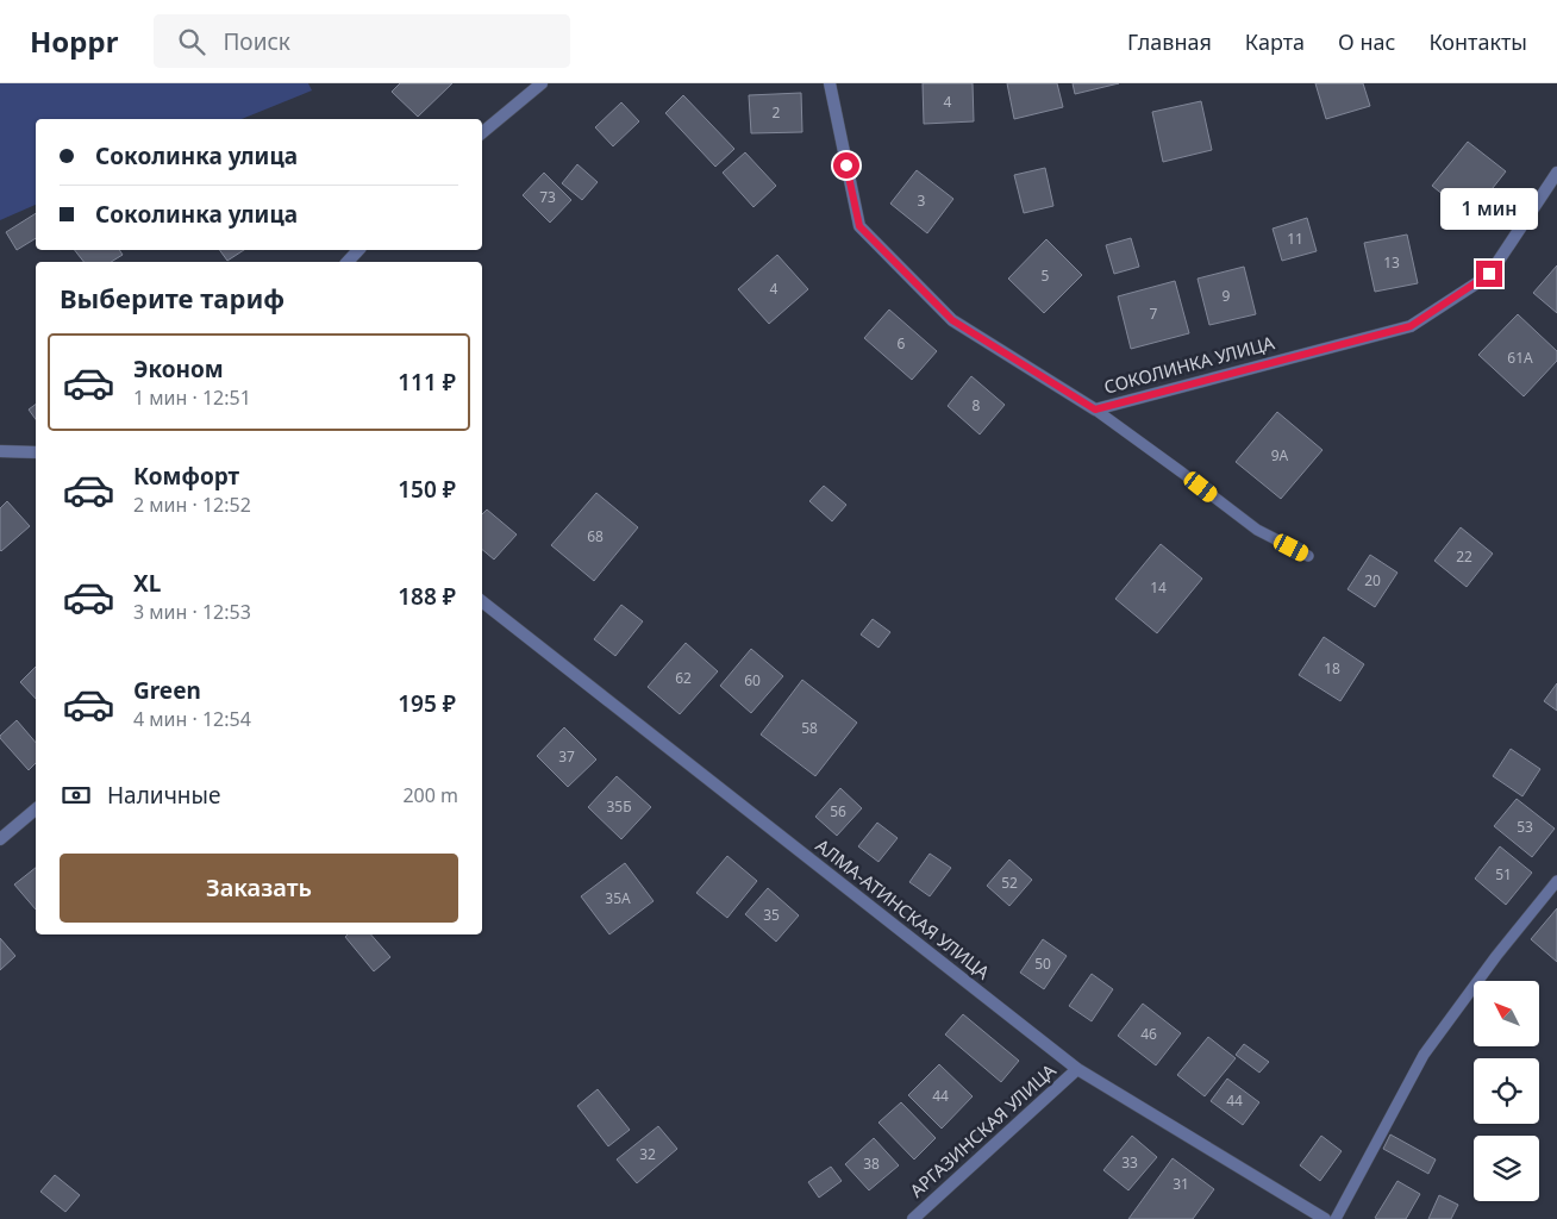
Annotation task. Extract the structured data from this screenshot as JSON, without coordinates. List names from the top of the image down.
{
  "streets": {
    "street": ["СОКОЛИНКА УЛИЦА", "АЛМА-АТИНСКАЯ УЛИЦА", "АРГАЗИНСКАЯ УЛИЦА"]
  },
  "crossings": [
    ["АЛМА-АТИНСКАЯ УЛИЦА", "АРГАЗИНСКАЯ УЛИЦА"]
  ],
  "house_numbers": [
    "4",
    "2",
    "73",
    "3",
    "11",
    "13",
    "5",
    "4",
    "9",
    "7",
    "6",
    "61А",
    "8",
    "9А",
    "68",
    "22",
    "20",
    "14",
    "18",
    "62",
    "60",
    "58",
    "37",
    "35Б",
    "56",
    "53",
    "51",
    "52",
    "35А",
    "35",
    "50",
    "46",
    "44",
    "44",
    "32",
    "33",
    "38",
    "31"
  ],
  "north": "top left",
  "page": {
    "header": "Hoppr",
    "search": "Поиск",
    "nav": [
      "Главная",
      "Карта",
      "О нас",
      "Контакты"
    ],
    "banner": ["Соколинка улица", "Соколинка улица"],
    "bubble": "1 мин",
    "heading": "Выберите тариф",
    "list": [
      {
        "name": "Эконом",
        "note": "1 мин · 12:51",
        "value": "111 ₽"
      },
      {
        "name": "Комфорт",
        "note": "2 мин · 12:52",
        "value": "150 ₽"
      },
      {
        "name": "XL",
        "note": "3 мин · 12:53",
        "value": "188 ₽"
      },
      {
        "name": "Green",
        "note": "4 мин · 12:54",
        "value": "195 ₽"
      }
    ],
    "pay": ["Наличные", "200 m"],
    "buttons": "Заказать"
  }
}
